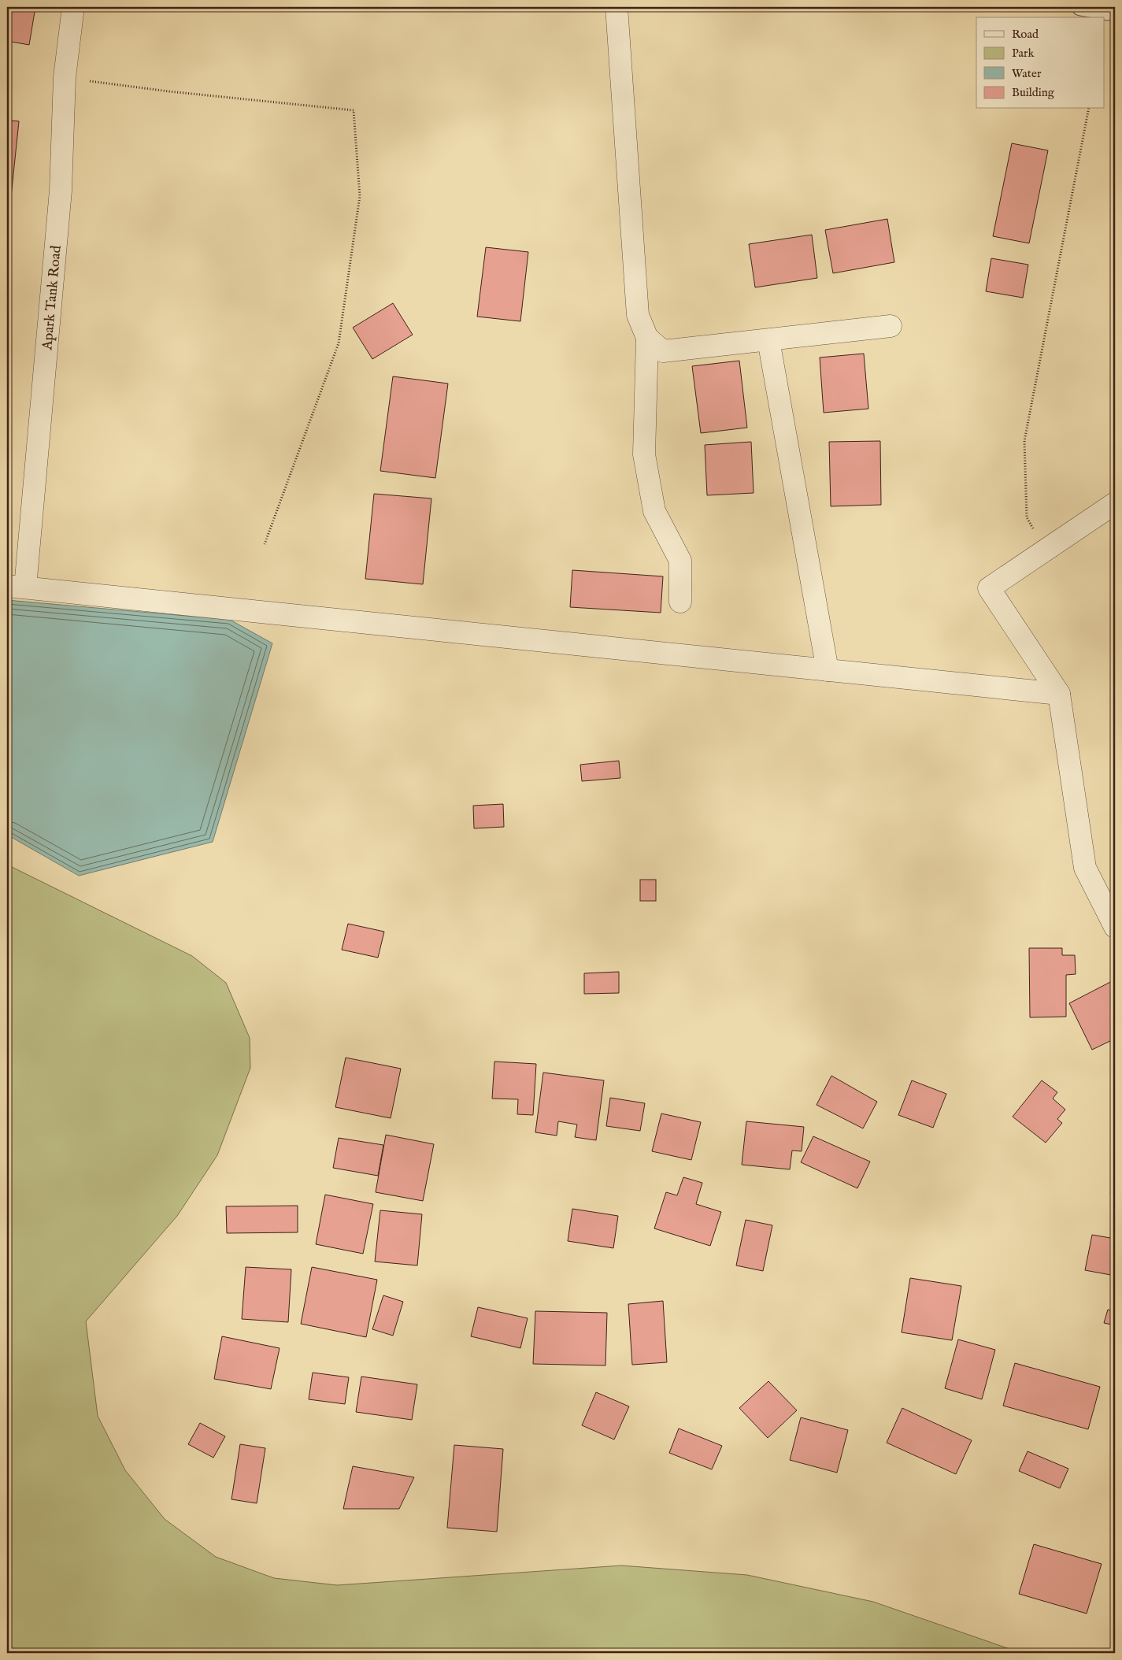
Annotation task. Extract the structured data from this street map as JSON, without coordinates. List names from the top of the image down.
{
  "streets": {
    "street": ["Apark Tank Road"]
  },
  "legend": [
    "Road",
    "Park",
    "Water",
    "Building"
  ]
}
